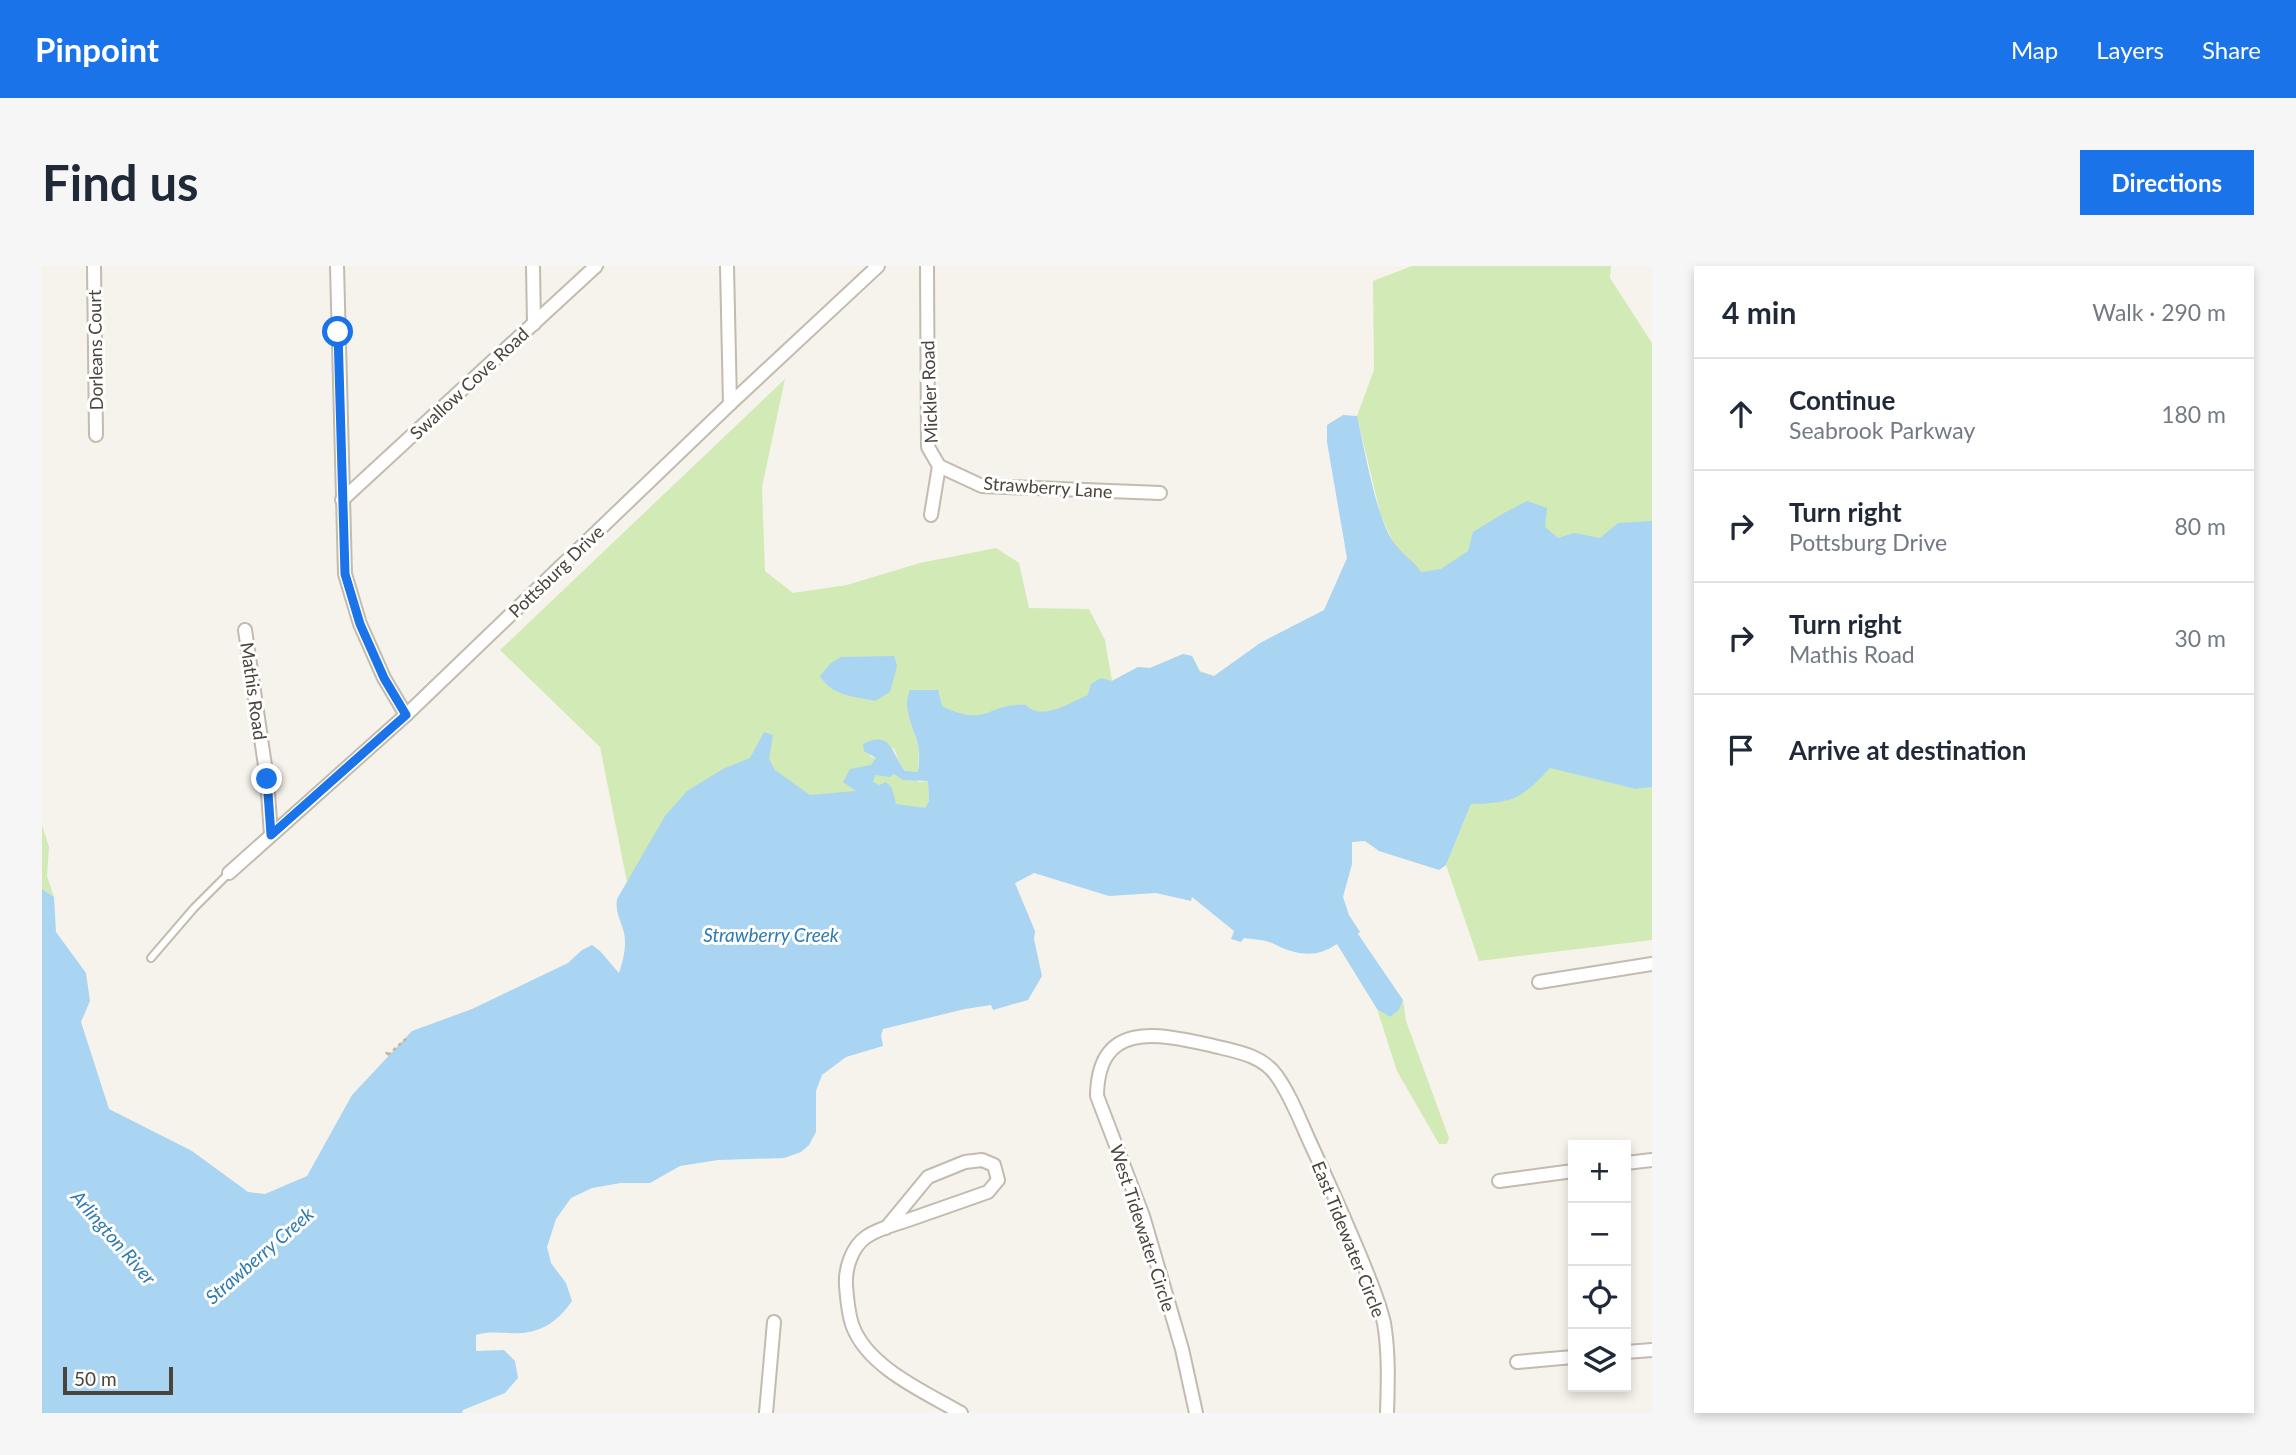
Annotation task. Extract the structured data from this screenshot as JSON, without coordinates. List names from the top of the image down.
{
  "streets": {
    "street": [
      "Dorleans Court",
      "Swallow Cove Road",
      "Mickler Road",
      "Strawberry Lane",
      "Pottsburg Drive",
      "Mathis Road",
      "West Tidewater Circle",
      "East Tidewater Circle"
    ]
  },
  "crossings": [
    ["Mickler Road", "Strawberry Lane"],
    ["Pottsburg Drive", "Mathis Road"],
    ["West Tidewater Circle", "East Tidewater Circle"]
  ],
  "water": ["Strawberry Creek", "Arlington River"],
  "scale_bar": "50 m",
  "page": {
    "header": "Pinpoint",
    "nav": ["Map", "Layers", "Share"],
    "buttons": "Directions",
    "title": "Find us",
    "heading": ["4 min", "Walk · 290 m"],
    "list": [
      ["Continue", "Seabrook Parkway", "180 m"],
      ["Turn right", "Pottsburg Drive", "80 m"],
      ["Turn right", "Mathis Road", "30 m"],
      "Arrive at destination"
    ],
    "map_buttons": ["+", "−"],
    "scale": "50 m"
  }
}
